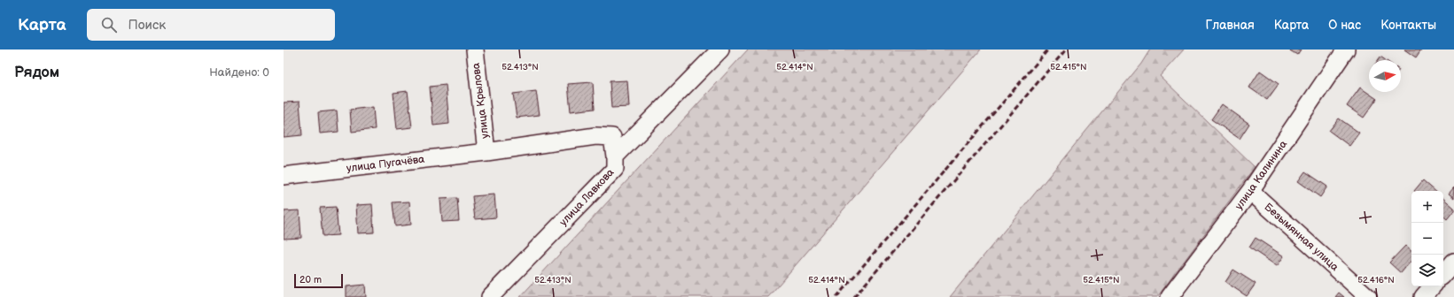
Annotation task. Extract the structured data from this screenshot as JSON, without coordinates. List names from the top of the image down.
{
  "streets": {
    "street": [
      "улица Крылова",
      "улица Пугачёва",
      "улица Калинина",
      "улица Лавкова",
      "Безымянная улица"
    ]
  },
  "crossings": [
    ["улица Крылова", "улица Пугачёва"],
    ["улица Пугачёва", "улица Лавкова"],
    ["улица Калинина", "Безымянная улица"]
  ],
  "scale_bar": "20 m",
  "north": "right",
  "page": {
    "header": "Карта",
    "search": "Поиск",
    "nav": [
      "Главная",
      "Карта",
      "О нас",
      "Контакты"
    ],
    "heading": ["Рядом", "Найдено: 0"],
    "map_buttons": ["+", "−"],
    "scale": "20 m"
  },
  "coordinates": [
    "52.413°N",
    "52.414°N",
    "52.415°N",
    "52.416°N"
  ]
}
